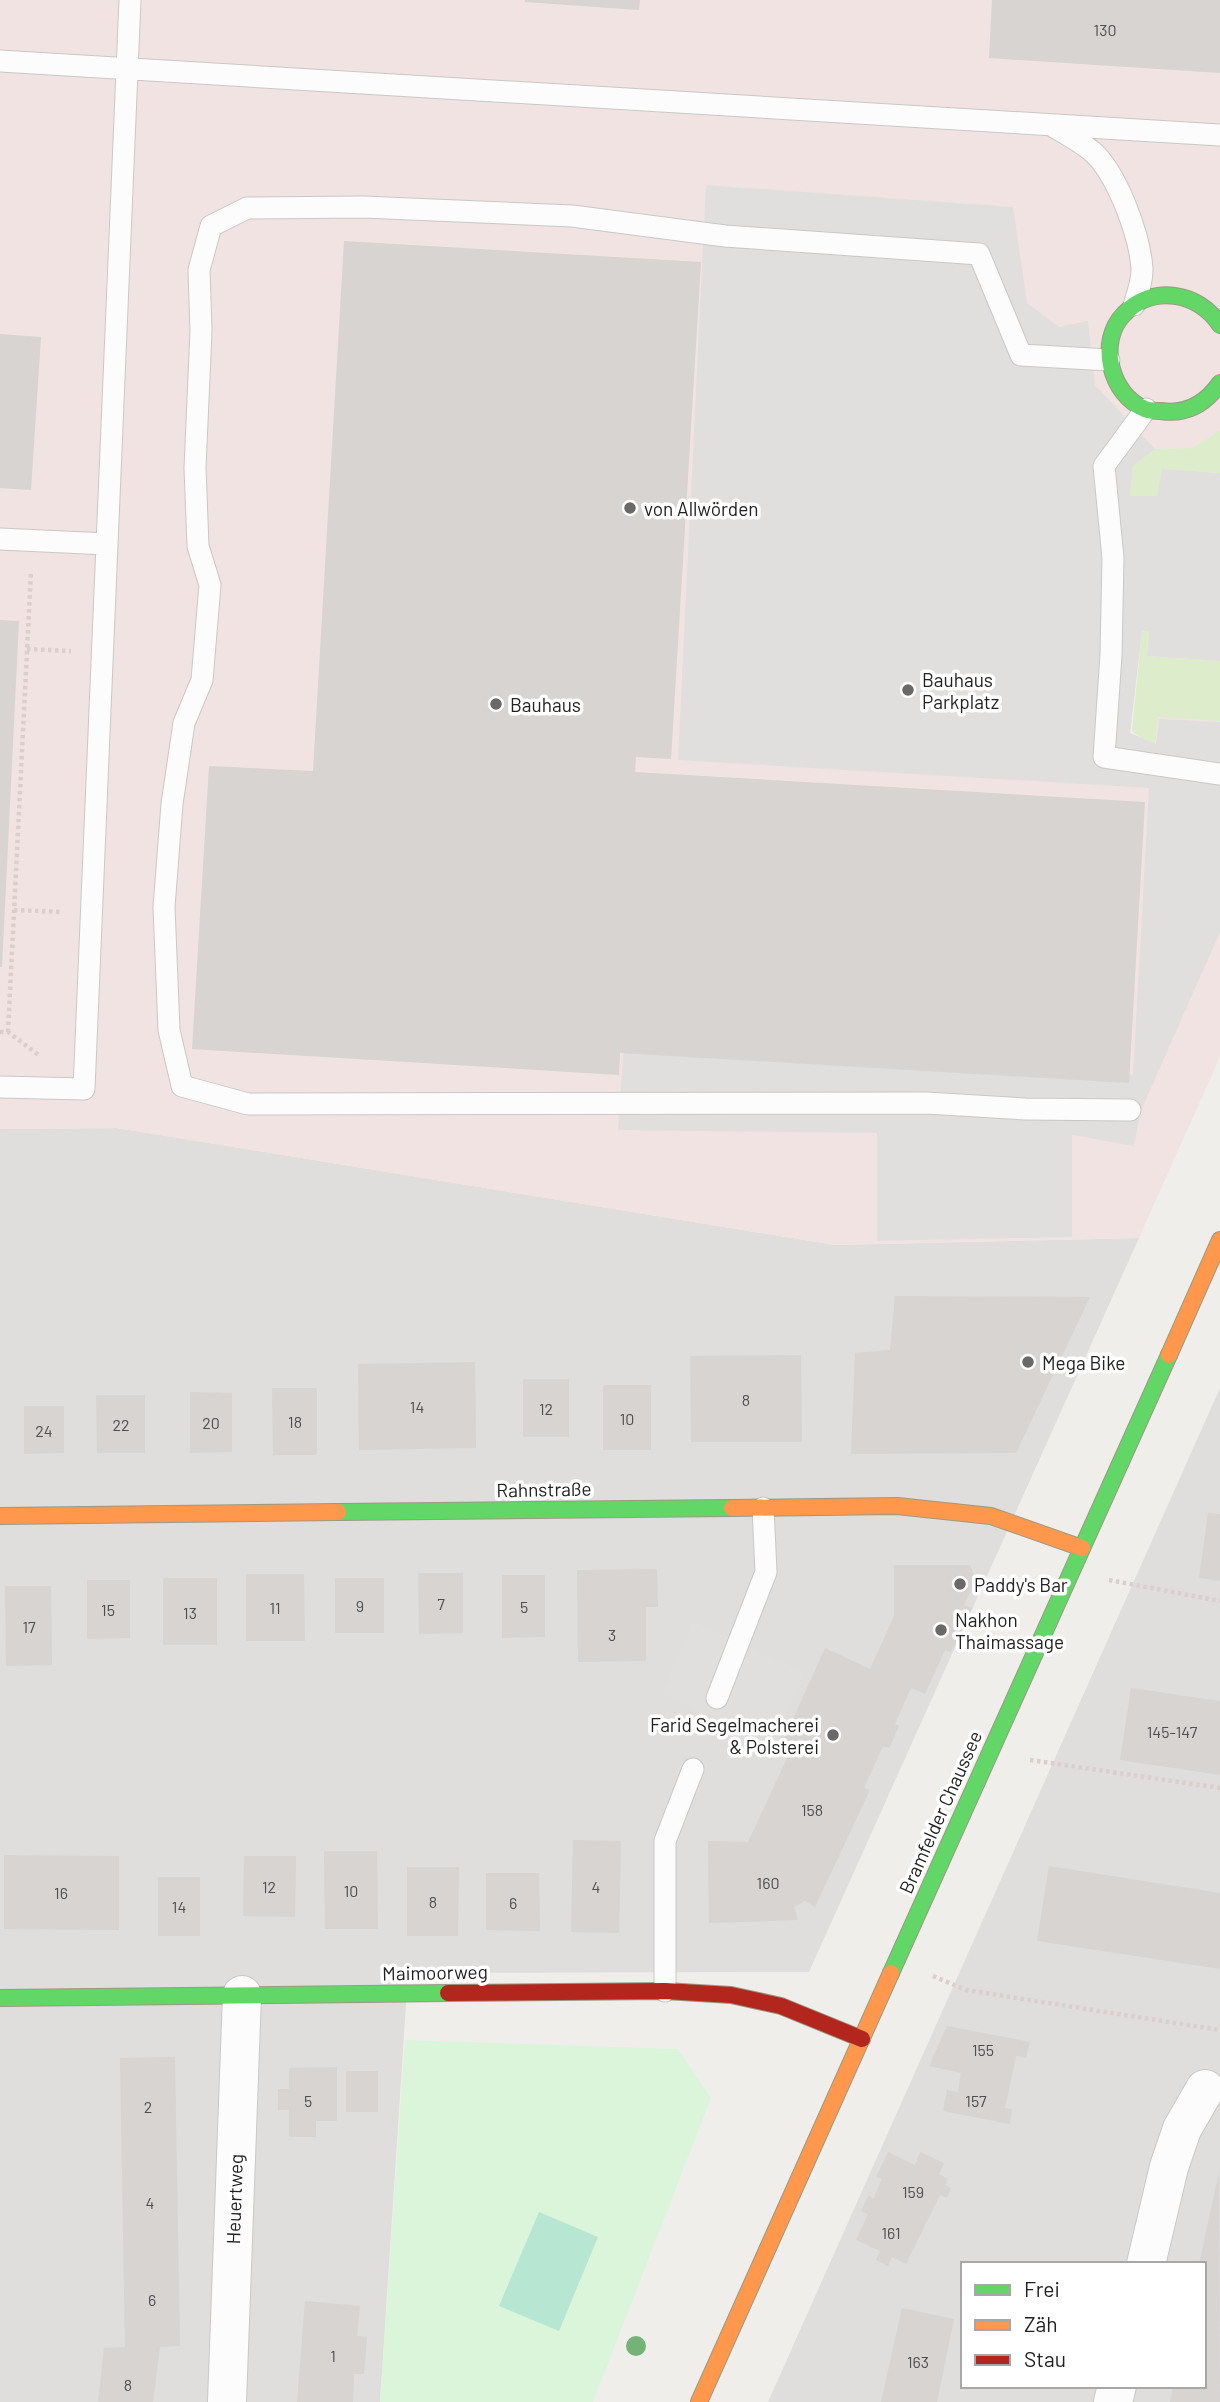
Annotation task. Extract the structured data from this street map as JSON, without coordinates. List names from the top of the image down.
{
  "streets": {
    "street": [
      "Rahnstraße",
      "Bramfelder Chaussee",
      "Maimoorweg",
      "Heuertweg"
    ]
  },
  "crossings": [
    ["Rahnstraße", "Bramfelder Chaussee"],
    ["Bramfelder Chaussee", "Maimoorweg"],
    ["Maimoorweg", "Heuertweg"]
  ],
  "places": [
    "von Allwörden",
    "Bauhaus Parkplatz",
    "Bauhaus",
    "Mega Bike",
    "Paddy's Bar",
    "Nakhon Thaimassage",
    "Farid Segelmacherei & Polsterei"
  ],
  "house_numbers": [
    "130",
    "8",
    "14",
    "12",
    "10",
    "18",
    "20",
    "22",
    "24",
    "7",
    "9",
    "5",
    "11",
    "15",
    "13",
    "17",
    "3",
    "145-147",
    "158",
    "160",
    "12",
    "4",
    "10",
    "16",
    "8",
    "6",
    "14",
    "155",
    "5",
    "157",
    "2",
    "159",
    "4",
    "161",
    "6",
    "1",
    "163",
    "8"
  ],
  "legend": ["Frei", "Zäh", "Stau"]
}
